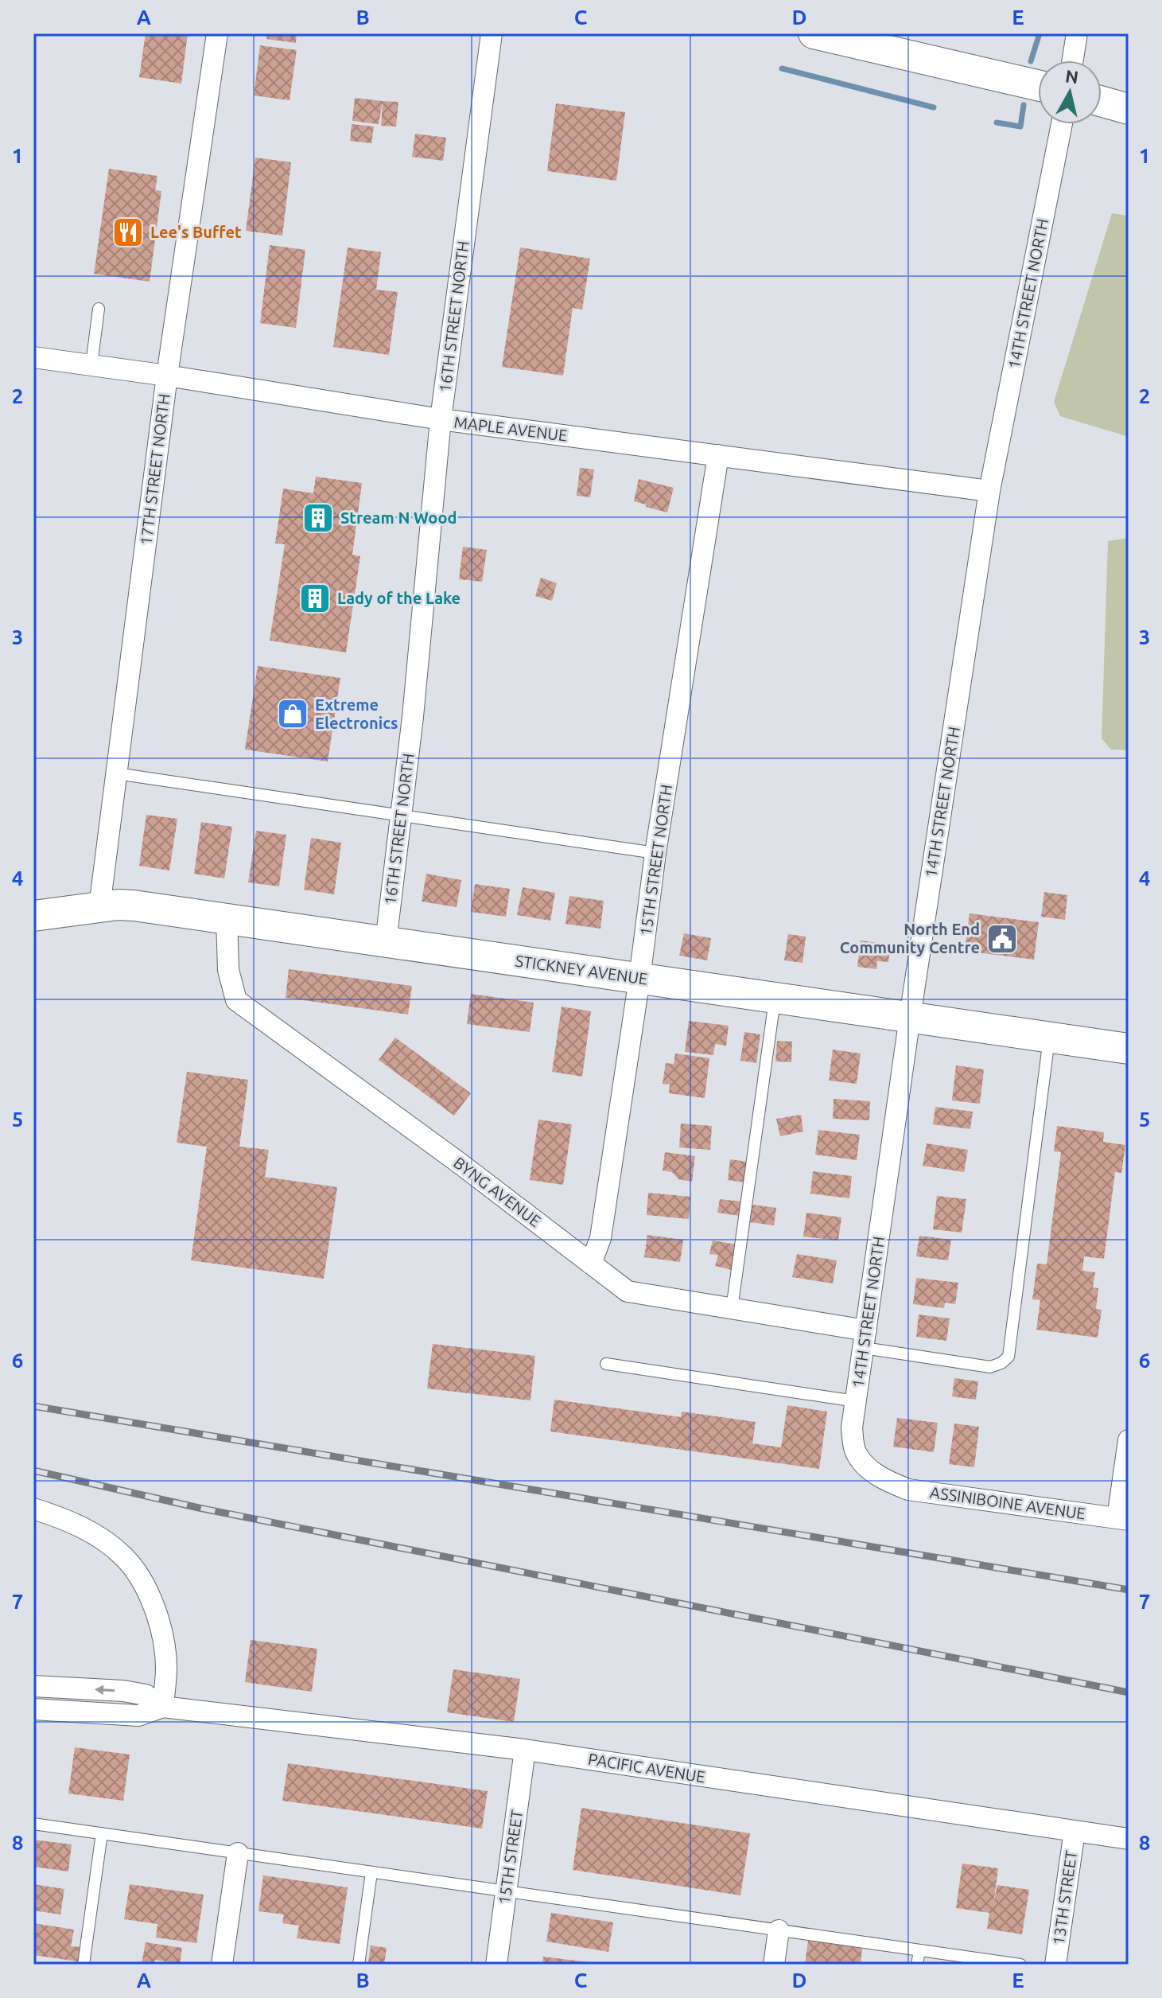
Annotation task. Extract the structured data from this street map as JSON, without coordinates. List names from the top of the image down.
{
  "streets": {
    "street": [
      "14TH STREET NORTH",
      "16TH STREET NORTH",
      "MAPLE AVENUE",
      "17TH STREET NORTH",
      "15TH STREET NORTH",
      "STICKNEY AVENUE",
      "BYNG AVENUE",
      "ASSINIBOINE AVENUE",
      "PACIFIC AVENUE",
      "15TH STREET",
      "13TH STREET"
    ]
  },
  "crossings": [
    ["14TH STREET NORTH", "MAPLE AVENUE"],
    ["14TH STREET NORTH", "STICKNEY AVENUE"],
    ["14TH STREET NORTH", "BYNG AVENUE"],
    ["14TH STREET NORTH", "ASSINIBOINE AVENUE"],
    ["16TH STREET NORTH", "MAPLE AVENUE"],
    ["16TH STREET NORTH", "STICKNEY AVENUE"],
    ["MAPLE AVENUE", "17TH STREET NORTH"],
    ["MAPLE AVENUE", "15TH STREET NORTH"],
    ["17TH STREET NORTH", "STICKNEY AVENUE"],
    ["15TH STREET NORTH", "STICKNEY AVENUE"],
    ["15TH STREET NORTH", "BYNG AVENUE"],
    ["STICKNEY AVENUE", "BYNG AVENUE"],
    ["PACIFIC AVENUE", "15TH STREET"],
    ["PACIFIC AVENUE", "13TH STREET"]
  ],
  "places": {
    "restaurant": ["Lee's Buffet"],
    "building": ["Stream N Wood", "Lady of the Lake"],
    "shop": ["Extreme Electronics"],
    "public building": ["North End Community Centre"]
  },
  "north": "top",
  "grid": {
    "columns": [
      "A",
      "B",
      "C",
      "D",
      "E"
    ],
    "rows": [
      "1",
      "2",
      "3",
      "4",
      "5",
      "6",
      "7",
      "8"
    ]
  }
}
